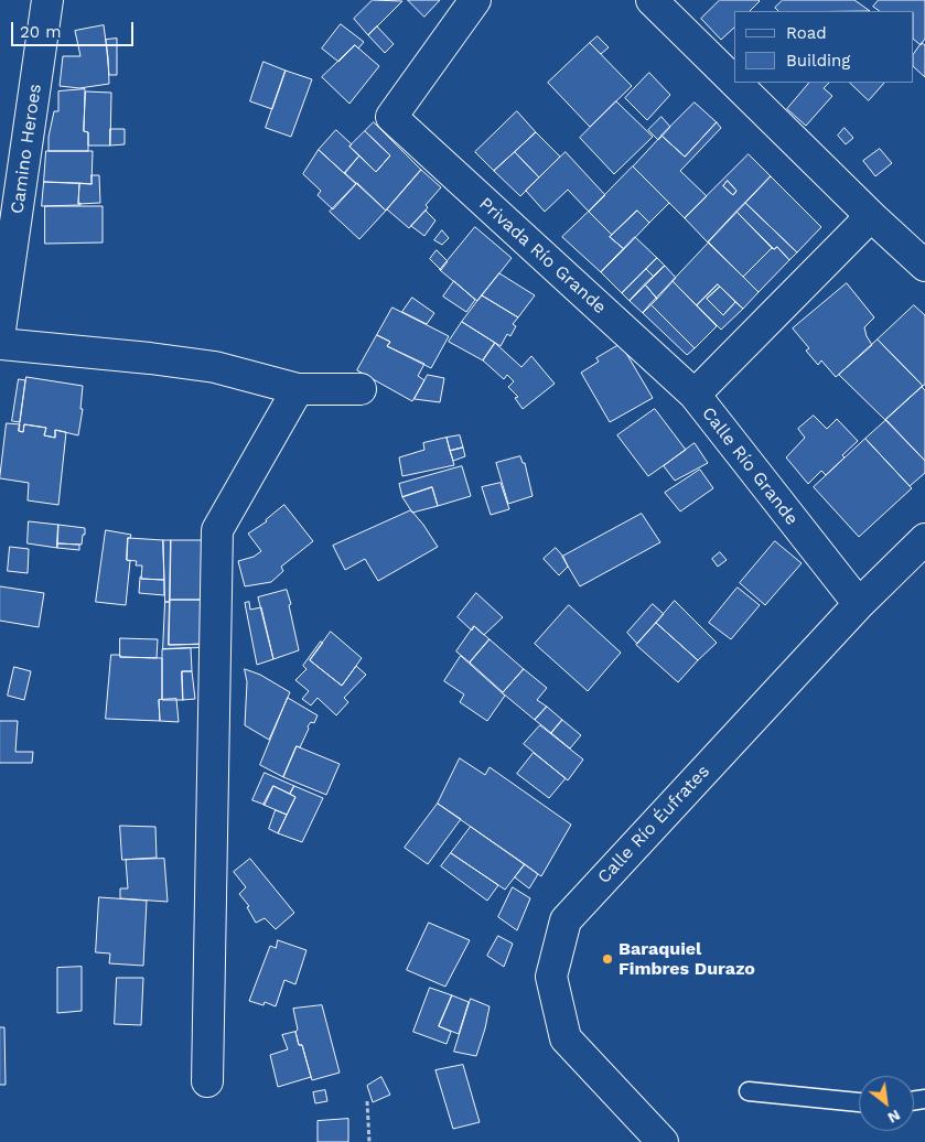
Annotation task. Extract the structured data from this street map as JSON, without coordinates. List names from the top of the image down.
{
  "streets": {
    "street": [
      "Camino Heroes",
      "Privada Río Grande",
      "Calle Río Grande",
      "Calle Río Éufrates"
    ]
  },
  "crossings": [
    ["Privada Río Grande", "Calle Río Grande"],
    ["Calle Río Grande", "Calle Río Éufrates"]
  ],
  "places": ["Baraquiel Fimbres Durazo"],
  "legend": ["Road", "Building"],
  "scale_bar": "20 m",
  "north": "bottom right"
}
